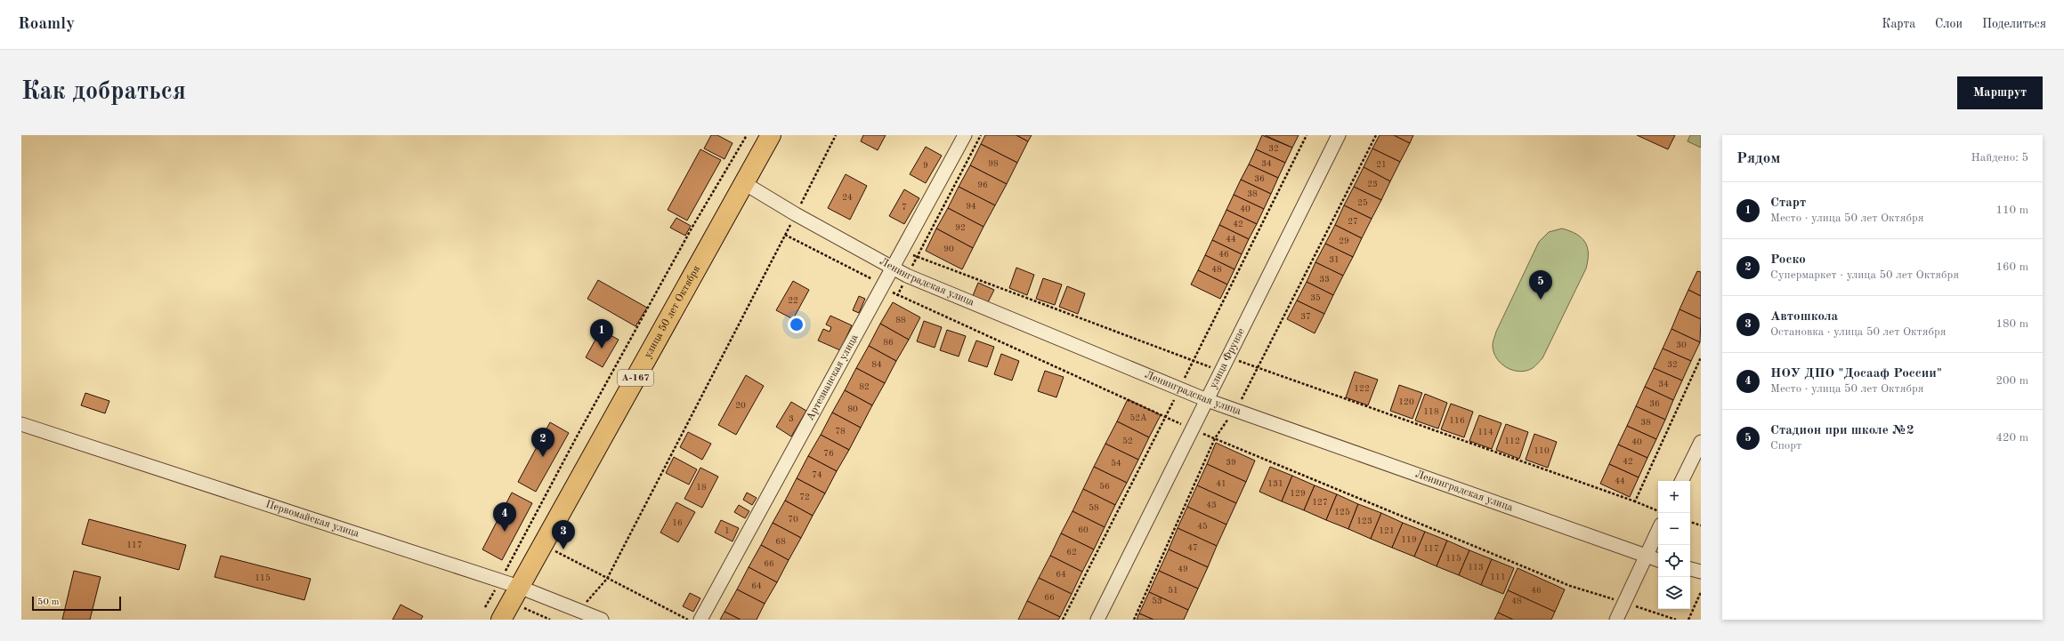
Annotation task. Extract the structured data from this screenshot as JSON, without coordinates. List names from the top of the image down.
{
  "streets": {
    "highway": ["улица 50 лет Октября", "А-167"],
    "street": [
      "Ленинградская улица",
      "улица Фрунзе",
      "Артезианская улица",
      "Первомайская улица"
    ]
  },
  "crossings": [
    ["Ленинградская улица", "улица 50 лет Октября"],
    ["Ленинградская улица", "улица Фрунзе"],
    ["Ленинградская улица", "Артезианская улица"],
    ["улица 50 лет Октября", "Первомайская улица"]
  ],
  "house_numbers": [
    "32",
    "98",
    "34",
    "21",
    "9",
    "36",
    "23",
    "96",
    "38",
    "24",
    "25",
    "94",
    "7",
    "40",
    "27",
    "42",
    "92",
    "44",
    "29",
    "90",
    "46",
    "31",
    "48",
    "33",
    "35",
    "22",
    "37",
    "88",
    "86",
    "30",
    "84",
    "32",
    "34",
    "82",
    "122",
    "120",
    "36",
    "20",
    "80",
    "118",
    "52А",
    "3",
    "116",
    "38",
    "78",
    "114",
    "52",
    "112",
    "40",
    "110",
    "76",
    "42",
    "39",
    "54",
    "74",
    "44",
    "41",
    "131",
    "56",
    "18",
    "129",
    "72",
    "127",
    "43",
    "58",
    "125",
    "70",
    "123",
    "16",
    "45",
    "60",
    "1",
    "121",
    "119",
    "68",
    "117",
    "47",
    "117",
    "62",
    "115",
    "66",
    "113",
    "49",
    "64",
    "111",
    "115",
    "64",
    "51",
    "46",
    "66",
    "53",
    "48"
  ],
  "scale_bar": "50 m",
  "page": {
    "header": "Roamly",
    "nav": ["Карта", "Слои", "Поделиться"],
    "buttons": "Маршрут",
    "title": "Как добраться",
    "heading": ["Рядом", "Найдено: 5"],
    "list": [
      {
        "mark": "1",
        "name": "Старт",
        "note": "Место · улица 50 лет Октября",
        "value": "110 m"
      },
      {
        "mark": "2",
        "name": "Роско",
        "note": "Супермаркет · улица 50 лет Октября",
        "value": "160 m"
      },
      {
        "mark": "3",
        "name": "Автошкола",
        "note": "Остановка · улица 50 лет Октября",
        "value": "180 m"
      },
      {
        "mark": "4",
        "name": "НОУ ДПО \"Досааф России\"",
        "note": "Место · улица 50 лет Октября",
        "value": "200 m"
      },
      {
        "mark": "5",
        "name": "Стадион при школе №2",
        "note": "Спорт",
        "value": "420 m"
      }
    ],
    "pins": [
      "5",
      "1",
      "2",
      "4",
      "3"
    ],
    "map_buttons": ["+", "−"],
    "scale": "50 m"
  }
}
